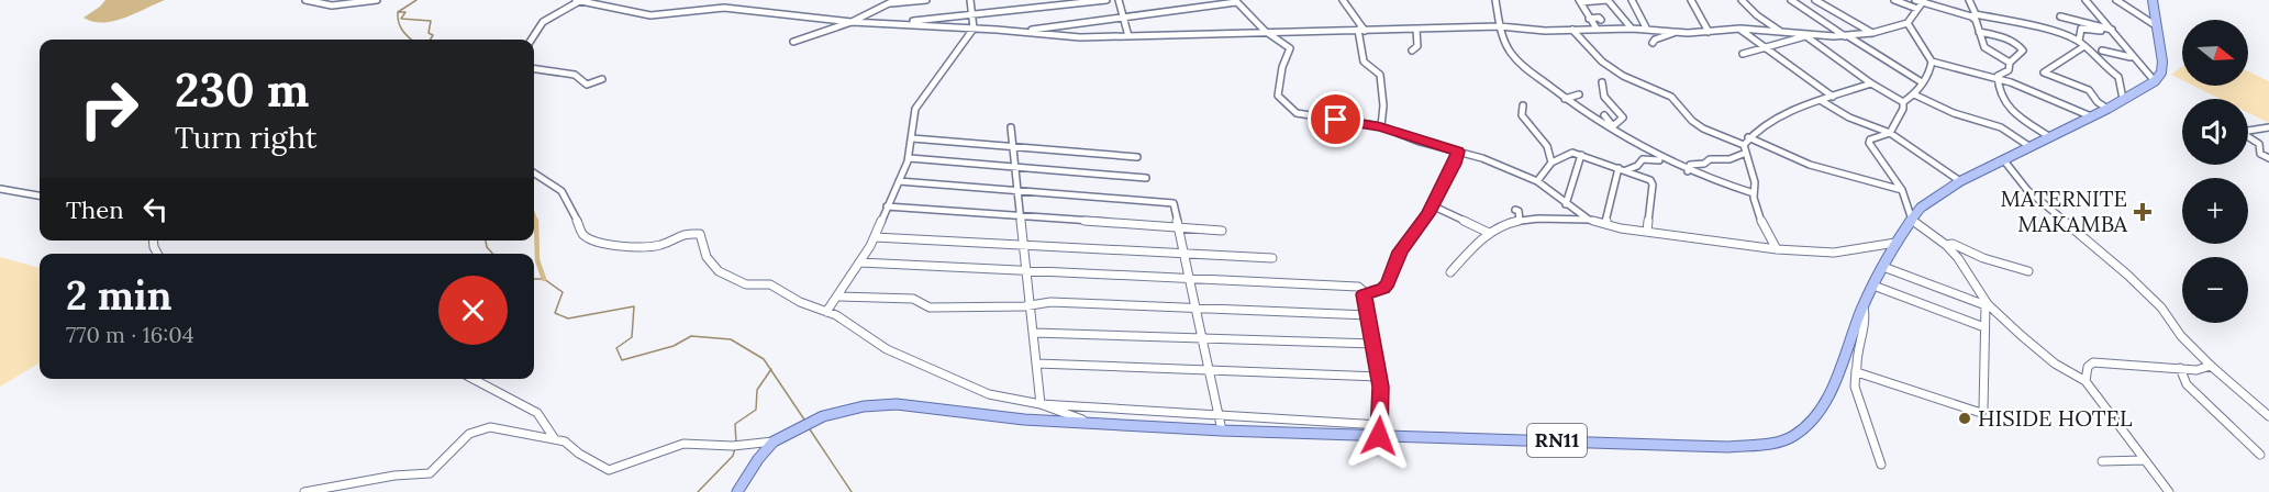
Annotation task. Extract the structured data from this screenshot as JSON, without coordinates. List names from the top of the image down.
{
  "streets": {
    "main road": ["RN11"]
  },
  "places": {
    "health": ["MATERNITE MAKAMBA"],
    "other": ["HISIDE HOTEL"]
  },
  "north": "right",
  "page": {
    "map_buttons": ["+", "−"],
    "turn": ["230 m", "Turn right"],
    "then": "Then",
    "heading": ["2 min", "770 m · 16:04"]
  }
}
